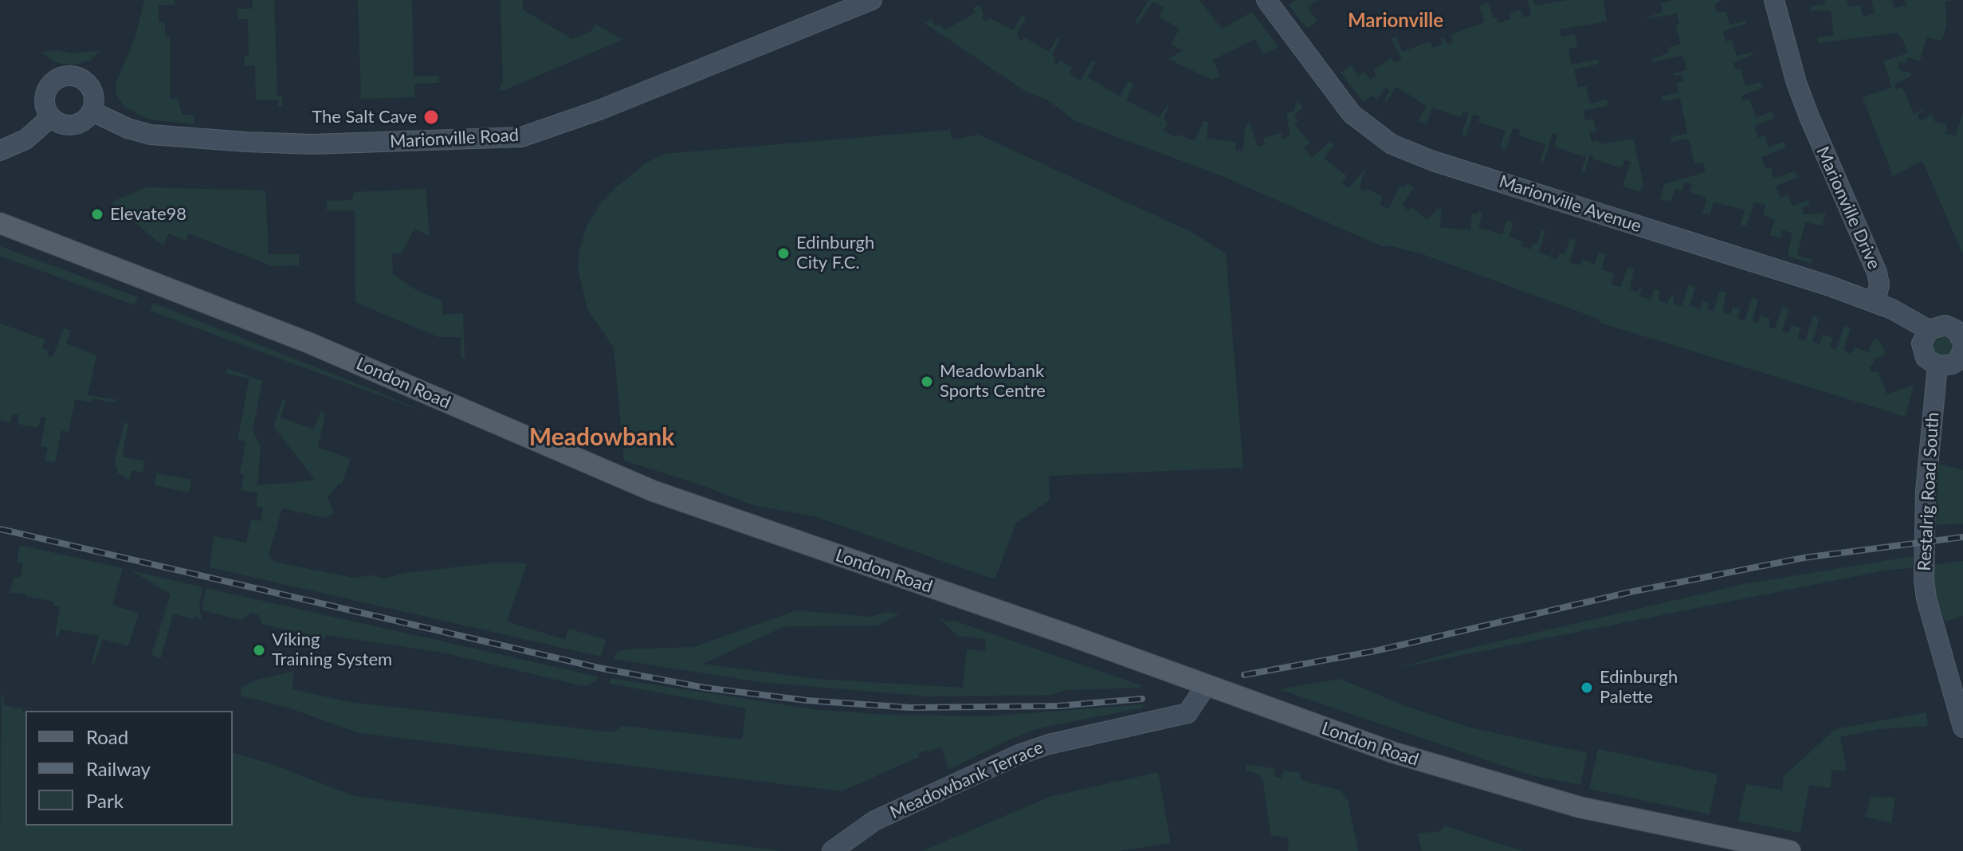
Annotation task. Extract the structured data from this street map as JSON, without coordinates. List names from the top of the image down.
{
  "streets": {
    "main road": ["London Road"],
    "street": [
      "Marionville Road",
      "Marionville Avenue",
      "Marionville Drive",
      "Restalrig Road South",
      "Meadowbank Terrace"
    ]
  },
  "crossings": [
    ["Marionville Avenue", "Marionville Drive"],
    ["London Road", "Meadowbank Terrace"]
  ],
  "districts": ["Marionville", "Meadowbank"],
  "places": [
    "The Salt Cave",
    "Elevate98",
    "Edinburgh City F.C.",
    "Meadowbank Sports Centre",
    "Viking Training System",
    "Edinburgh Palette"
  ],
  "legend": ["Road", "Railway", "Park"]
}
